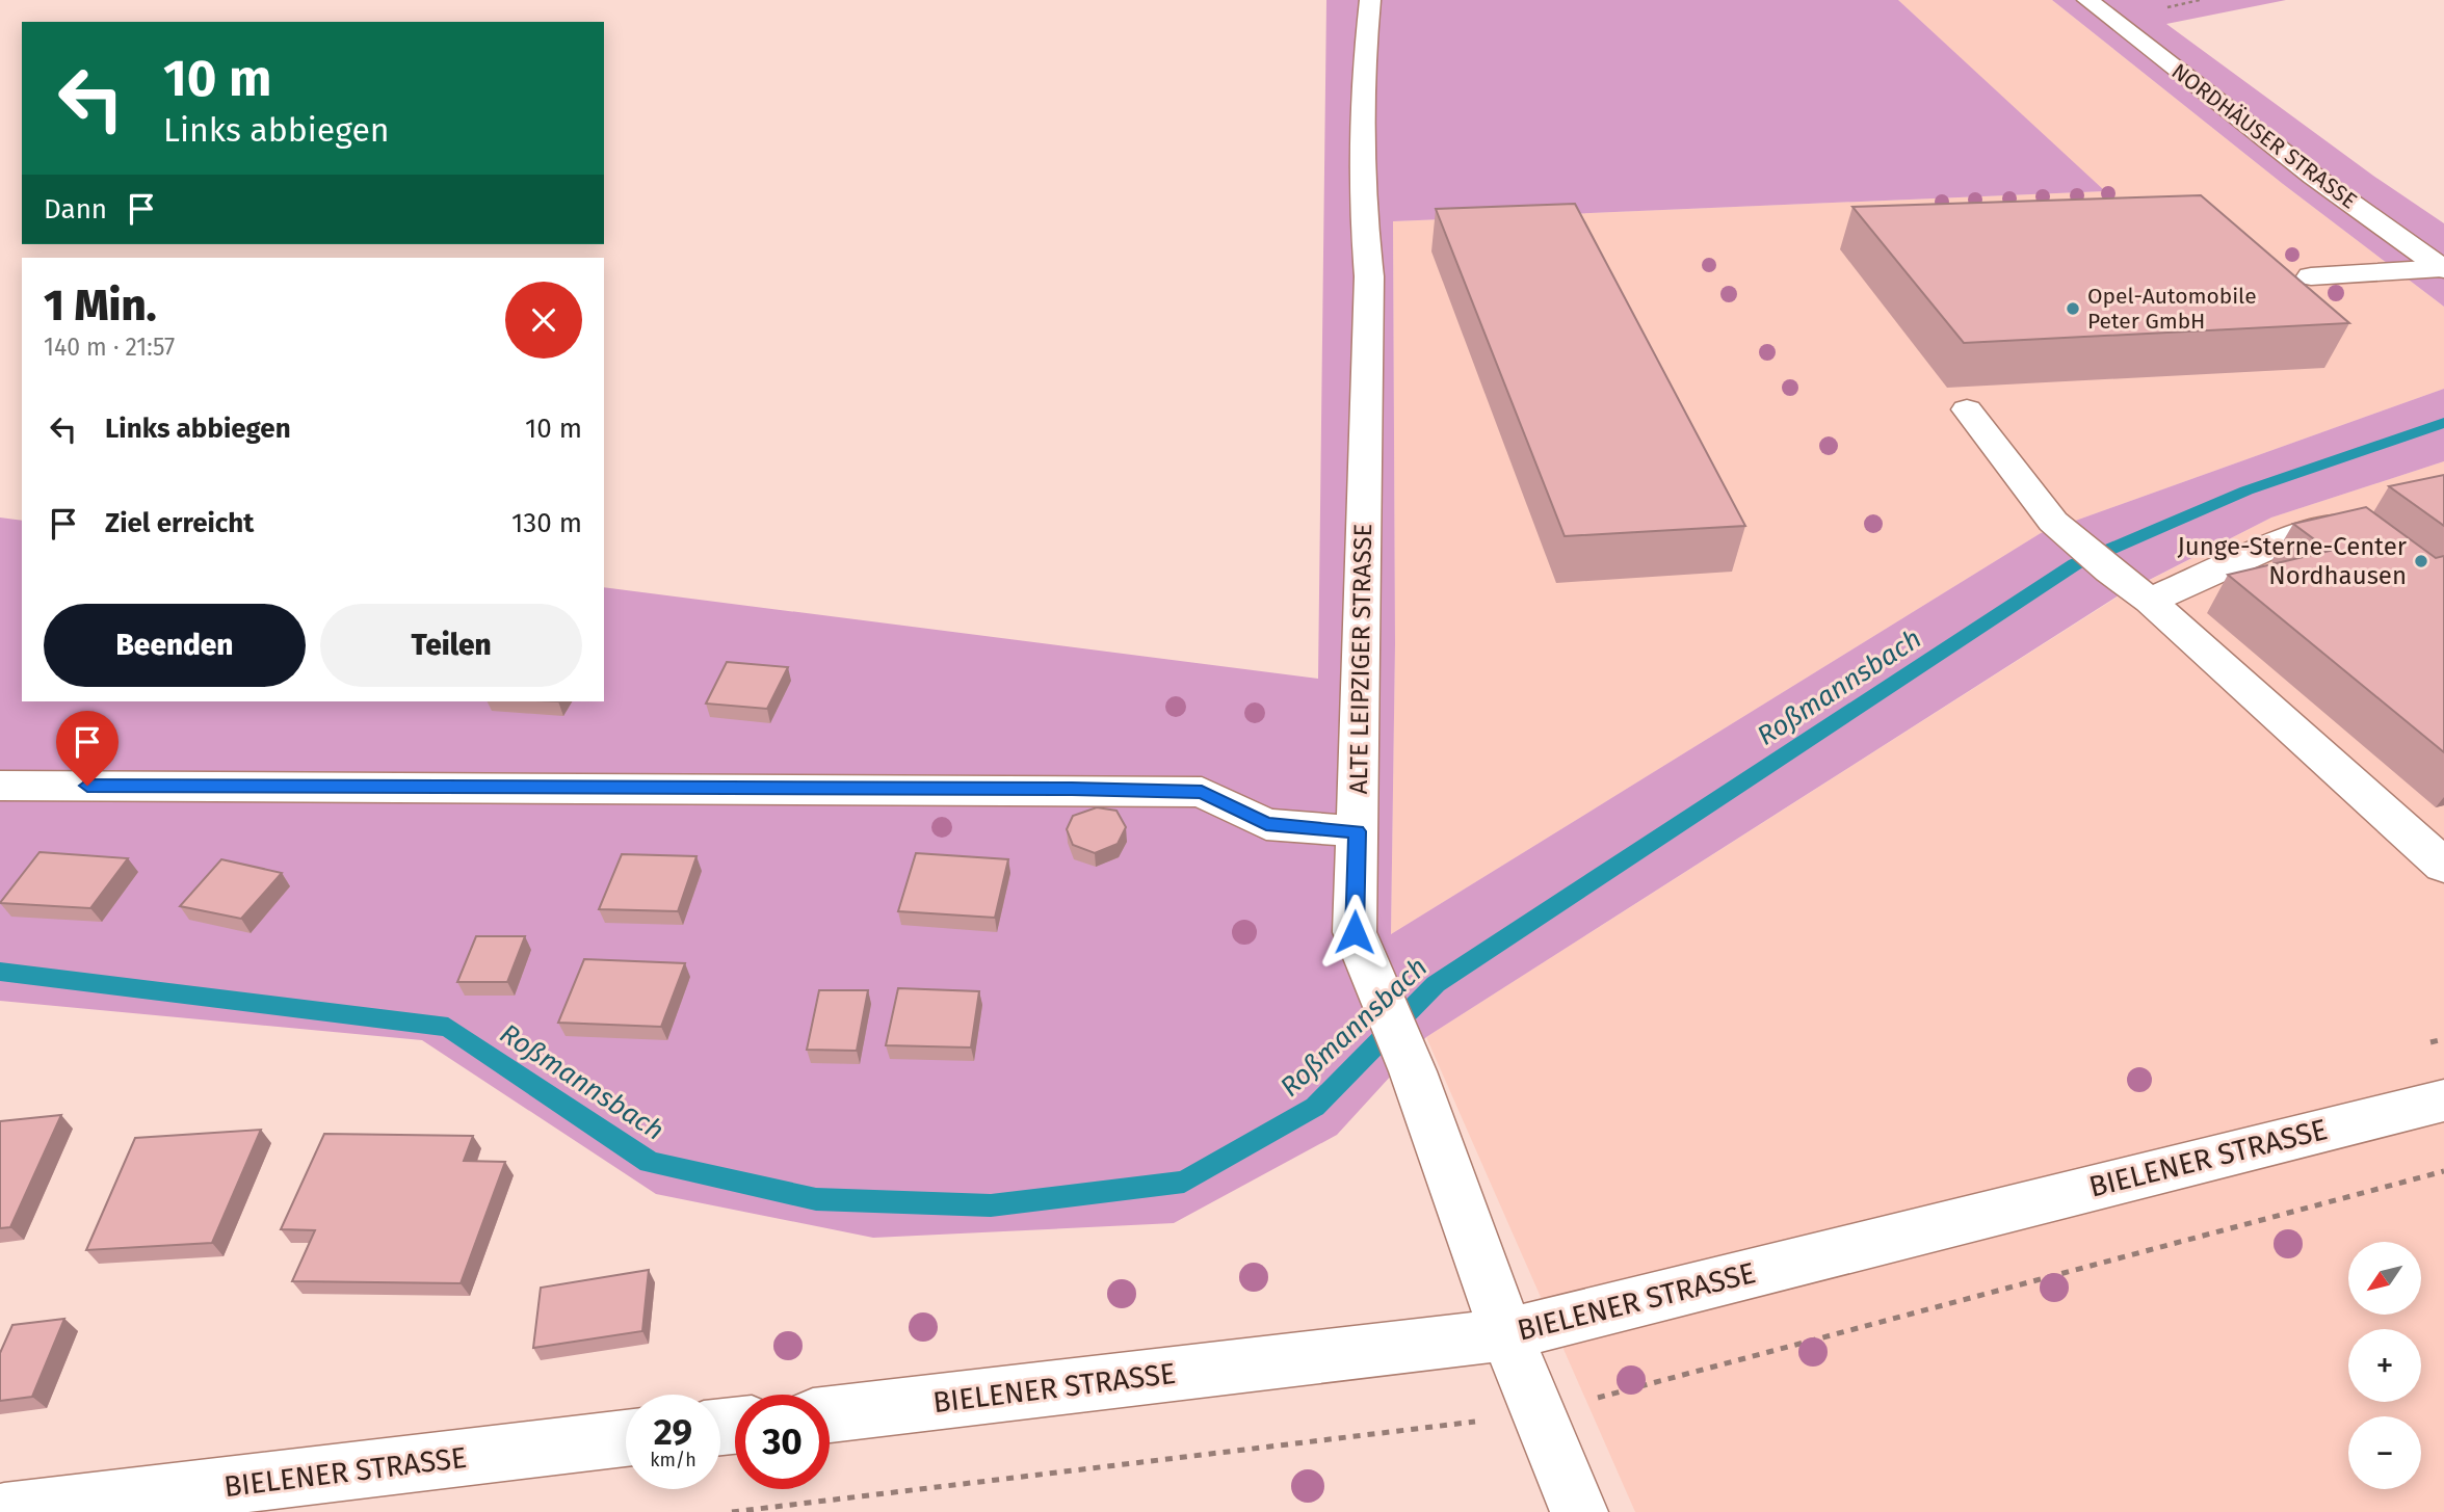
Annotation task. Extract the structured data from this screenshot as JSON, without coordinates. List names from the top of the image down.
{
  "streets": {
    "street": ["NORDHÄUSER STRASSE", "ALTE LEIPZIGER STRASSE", "BIELENER STRASSE"]
  },
  "crossings": [
    ["ALTE LEIPZIGER STRASSE", "BIELENER STRASSE"]
  ],
  "water": ["Roßmannsbach"],
  "places": ["Opel-Automobile Peter GmbH", "Junge-Sterne-Center Nordhausen"],
  "north": "bottom left",
  "page": {
    "turn": ["10 m", "Links abbiegen"],
    "then": "Dann",
    "heading": ["1 Min.", "140 m · 21:57"],
    "list": [
      {
        "name": "Links abbiegen",
        "value": "10 m"
      },
      {
        "name": "Ziel erreicht",
        "value": "130 m"
      }
    ],
    "buttons": ["Beenden", "Teilen"],
    "map_buttons": ["+", "−"],
    "speed": "29 km/h",
    "limit": "30"
  }
}
